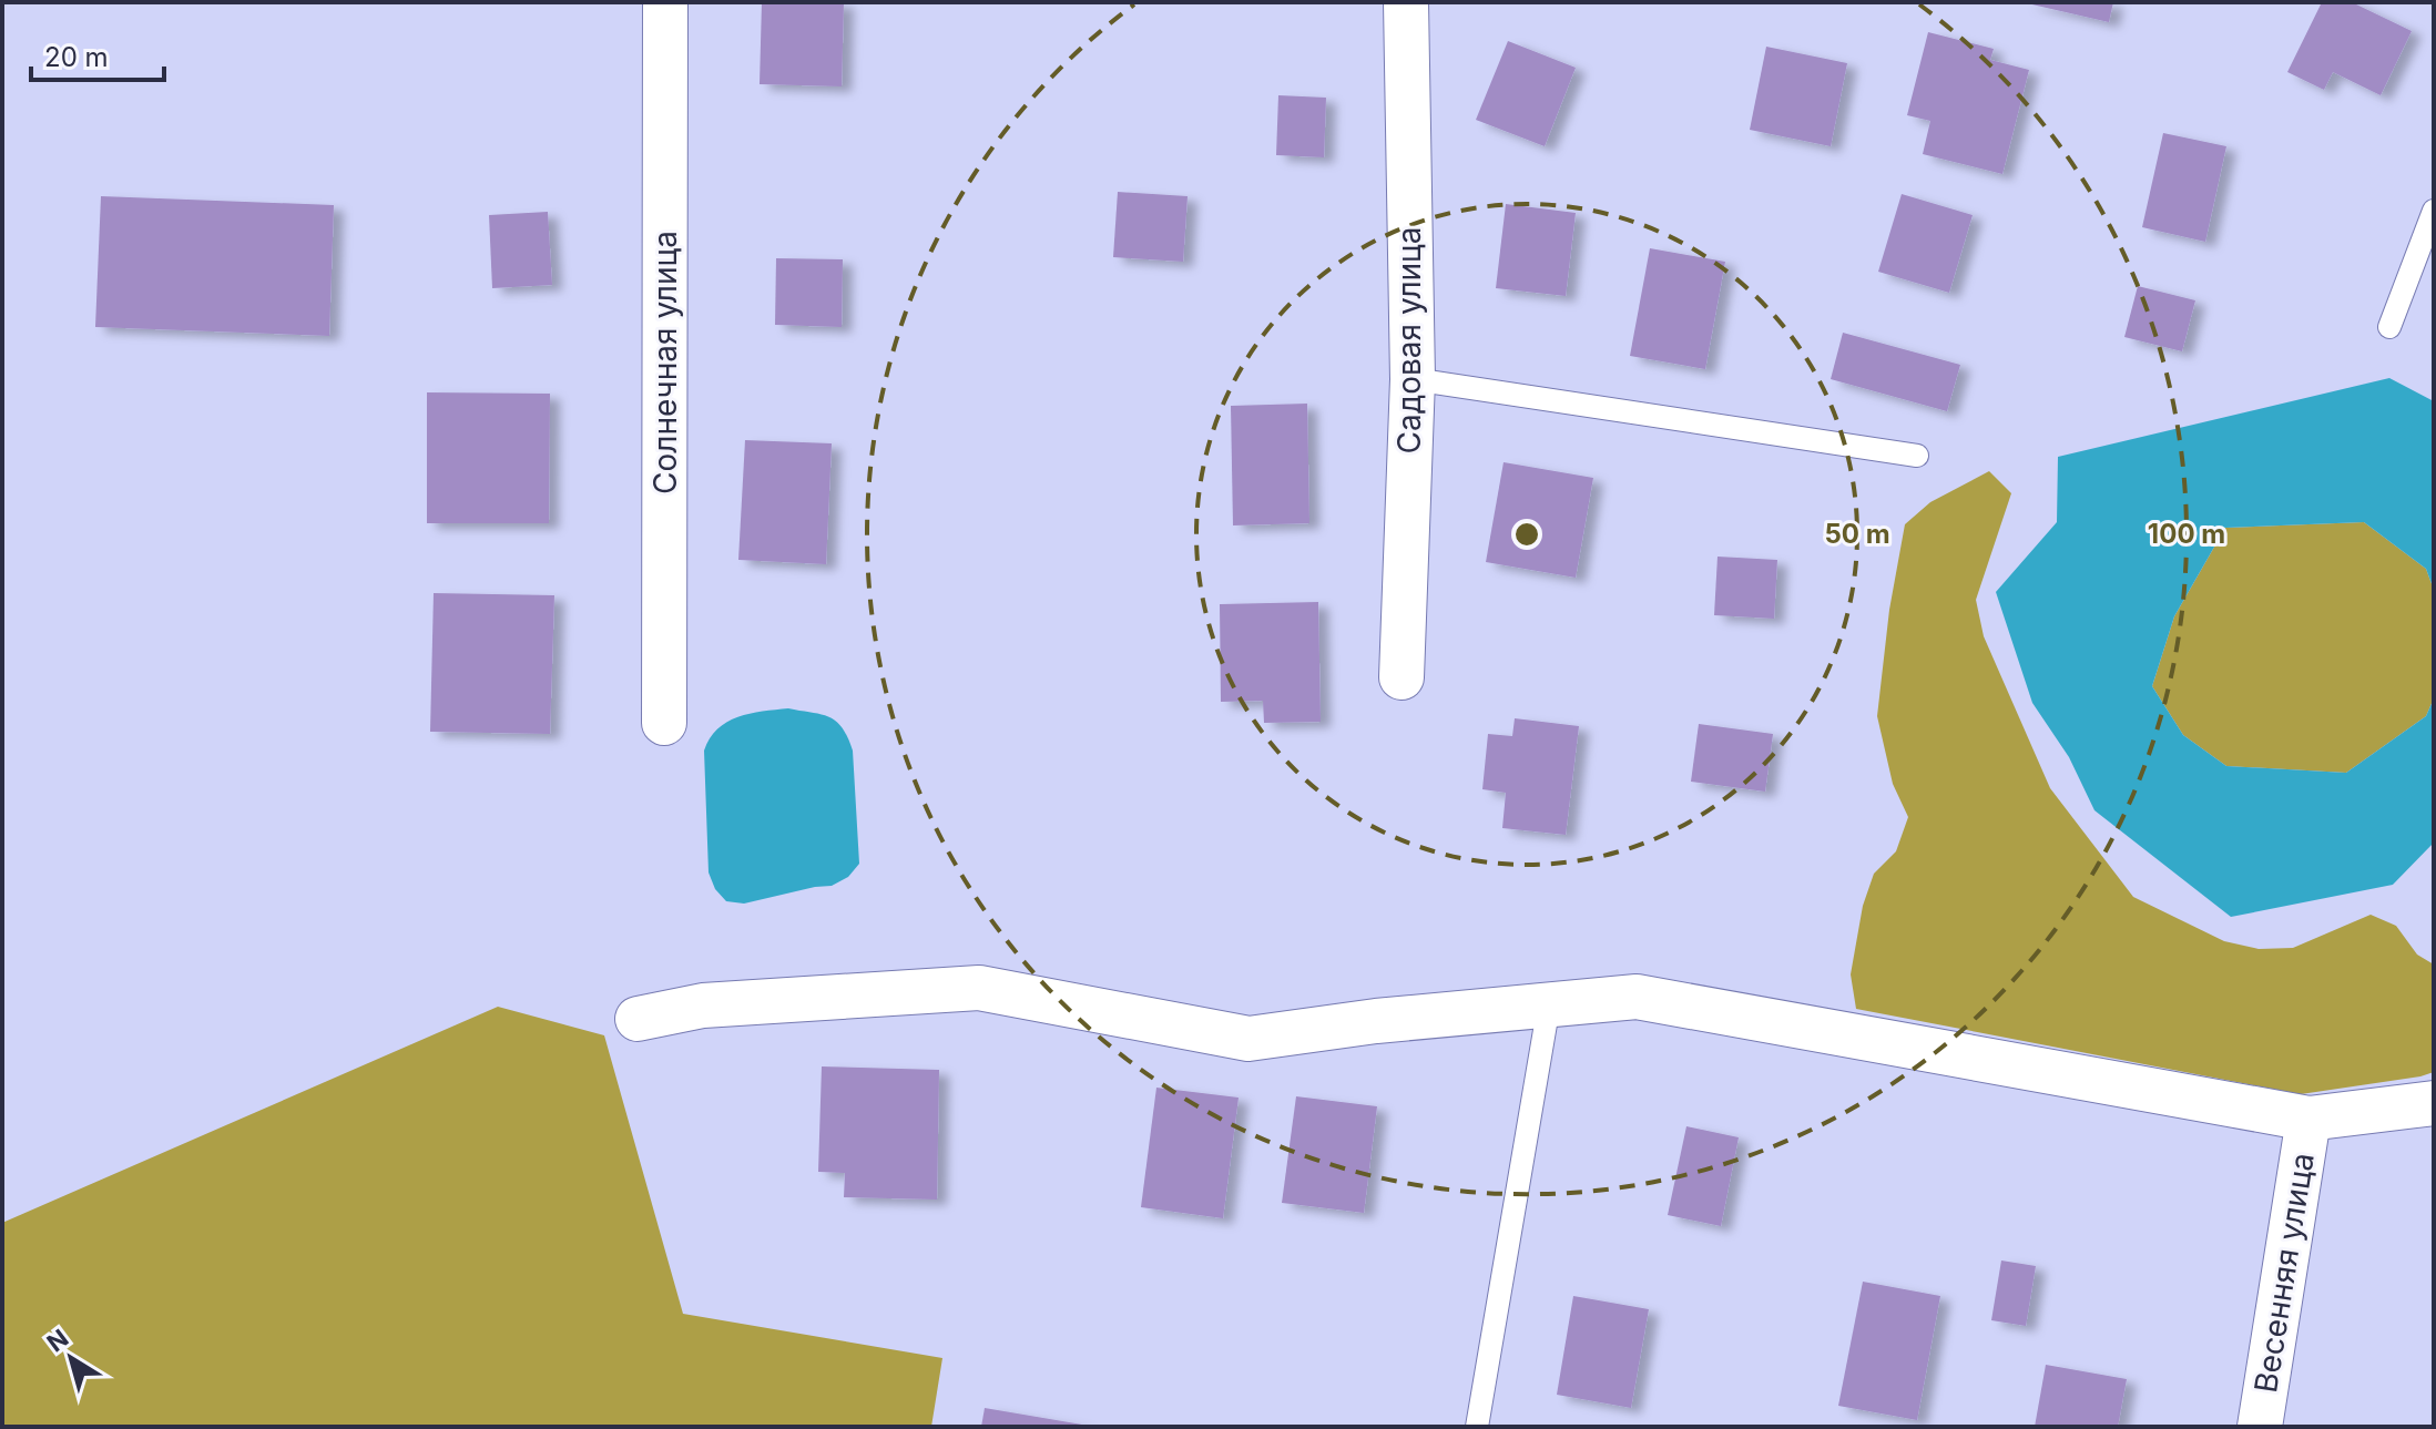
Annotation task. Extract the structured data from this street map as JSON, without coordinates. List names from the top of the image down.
{
  "streets": {
    "street": ["Садовая улица", "Солнечная улица", "Весенняя улица"]
  },
  "scale_bar": "20 m",
  "north": "top left",
  "rings": ["50 m", "100 m"]
}
